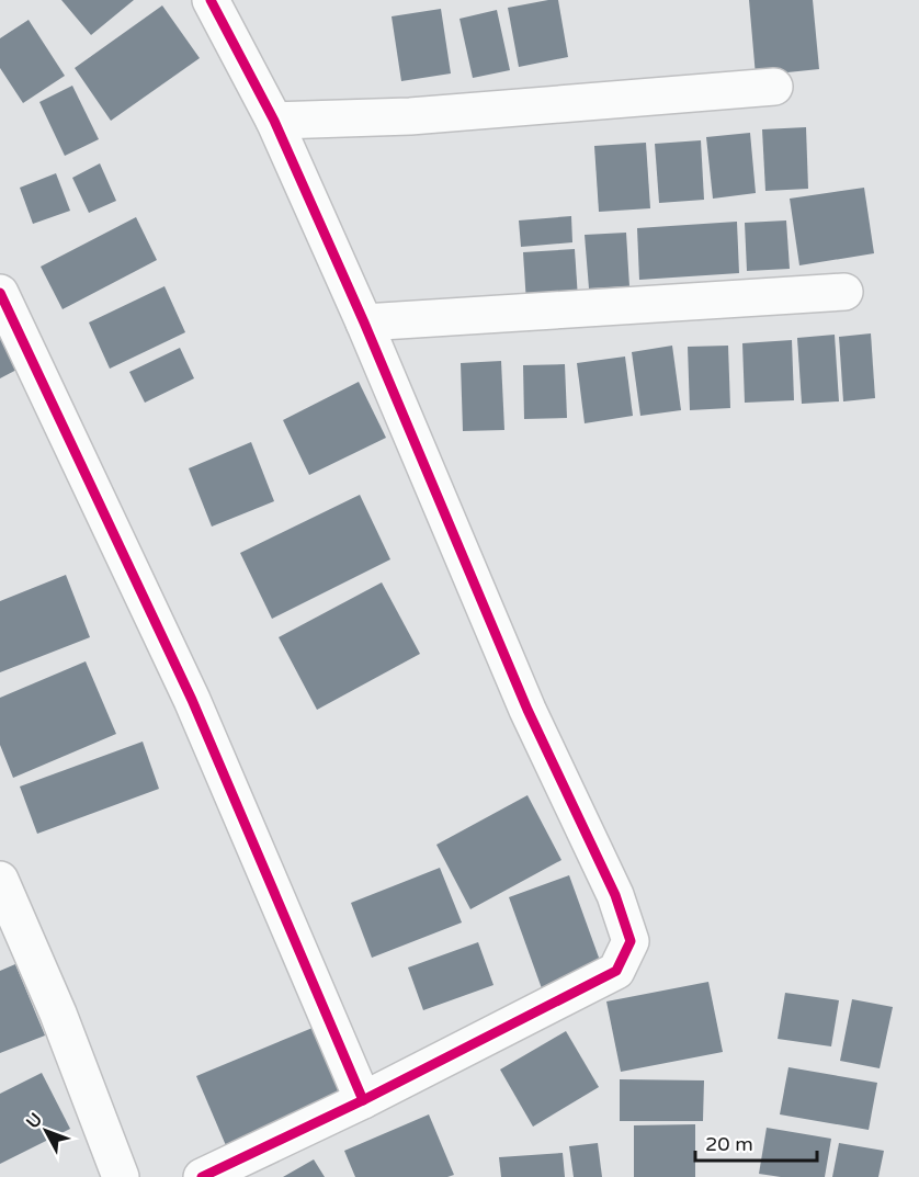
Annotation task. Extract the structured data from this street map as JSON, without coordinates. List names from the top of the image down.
{
  "scale_bar": "20 m",
  "north": "top left"
}
